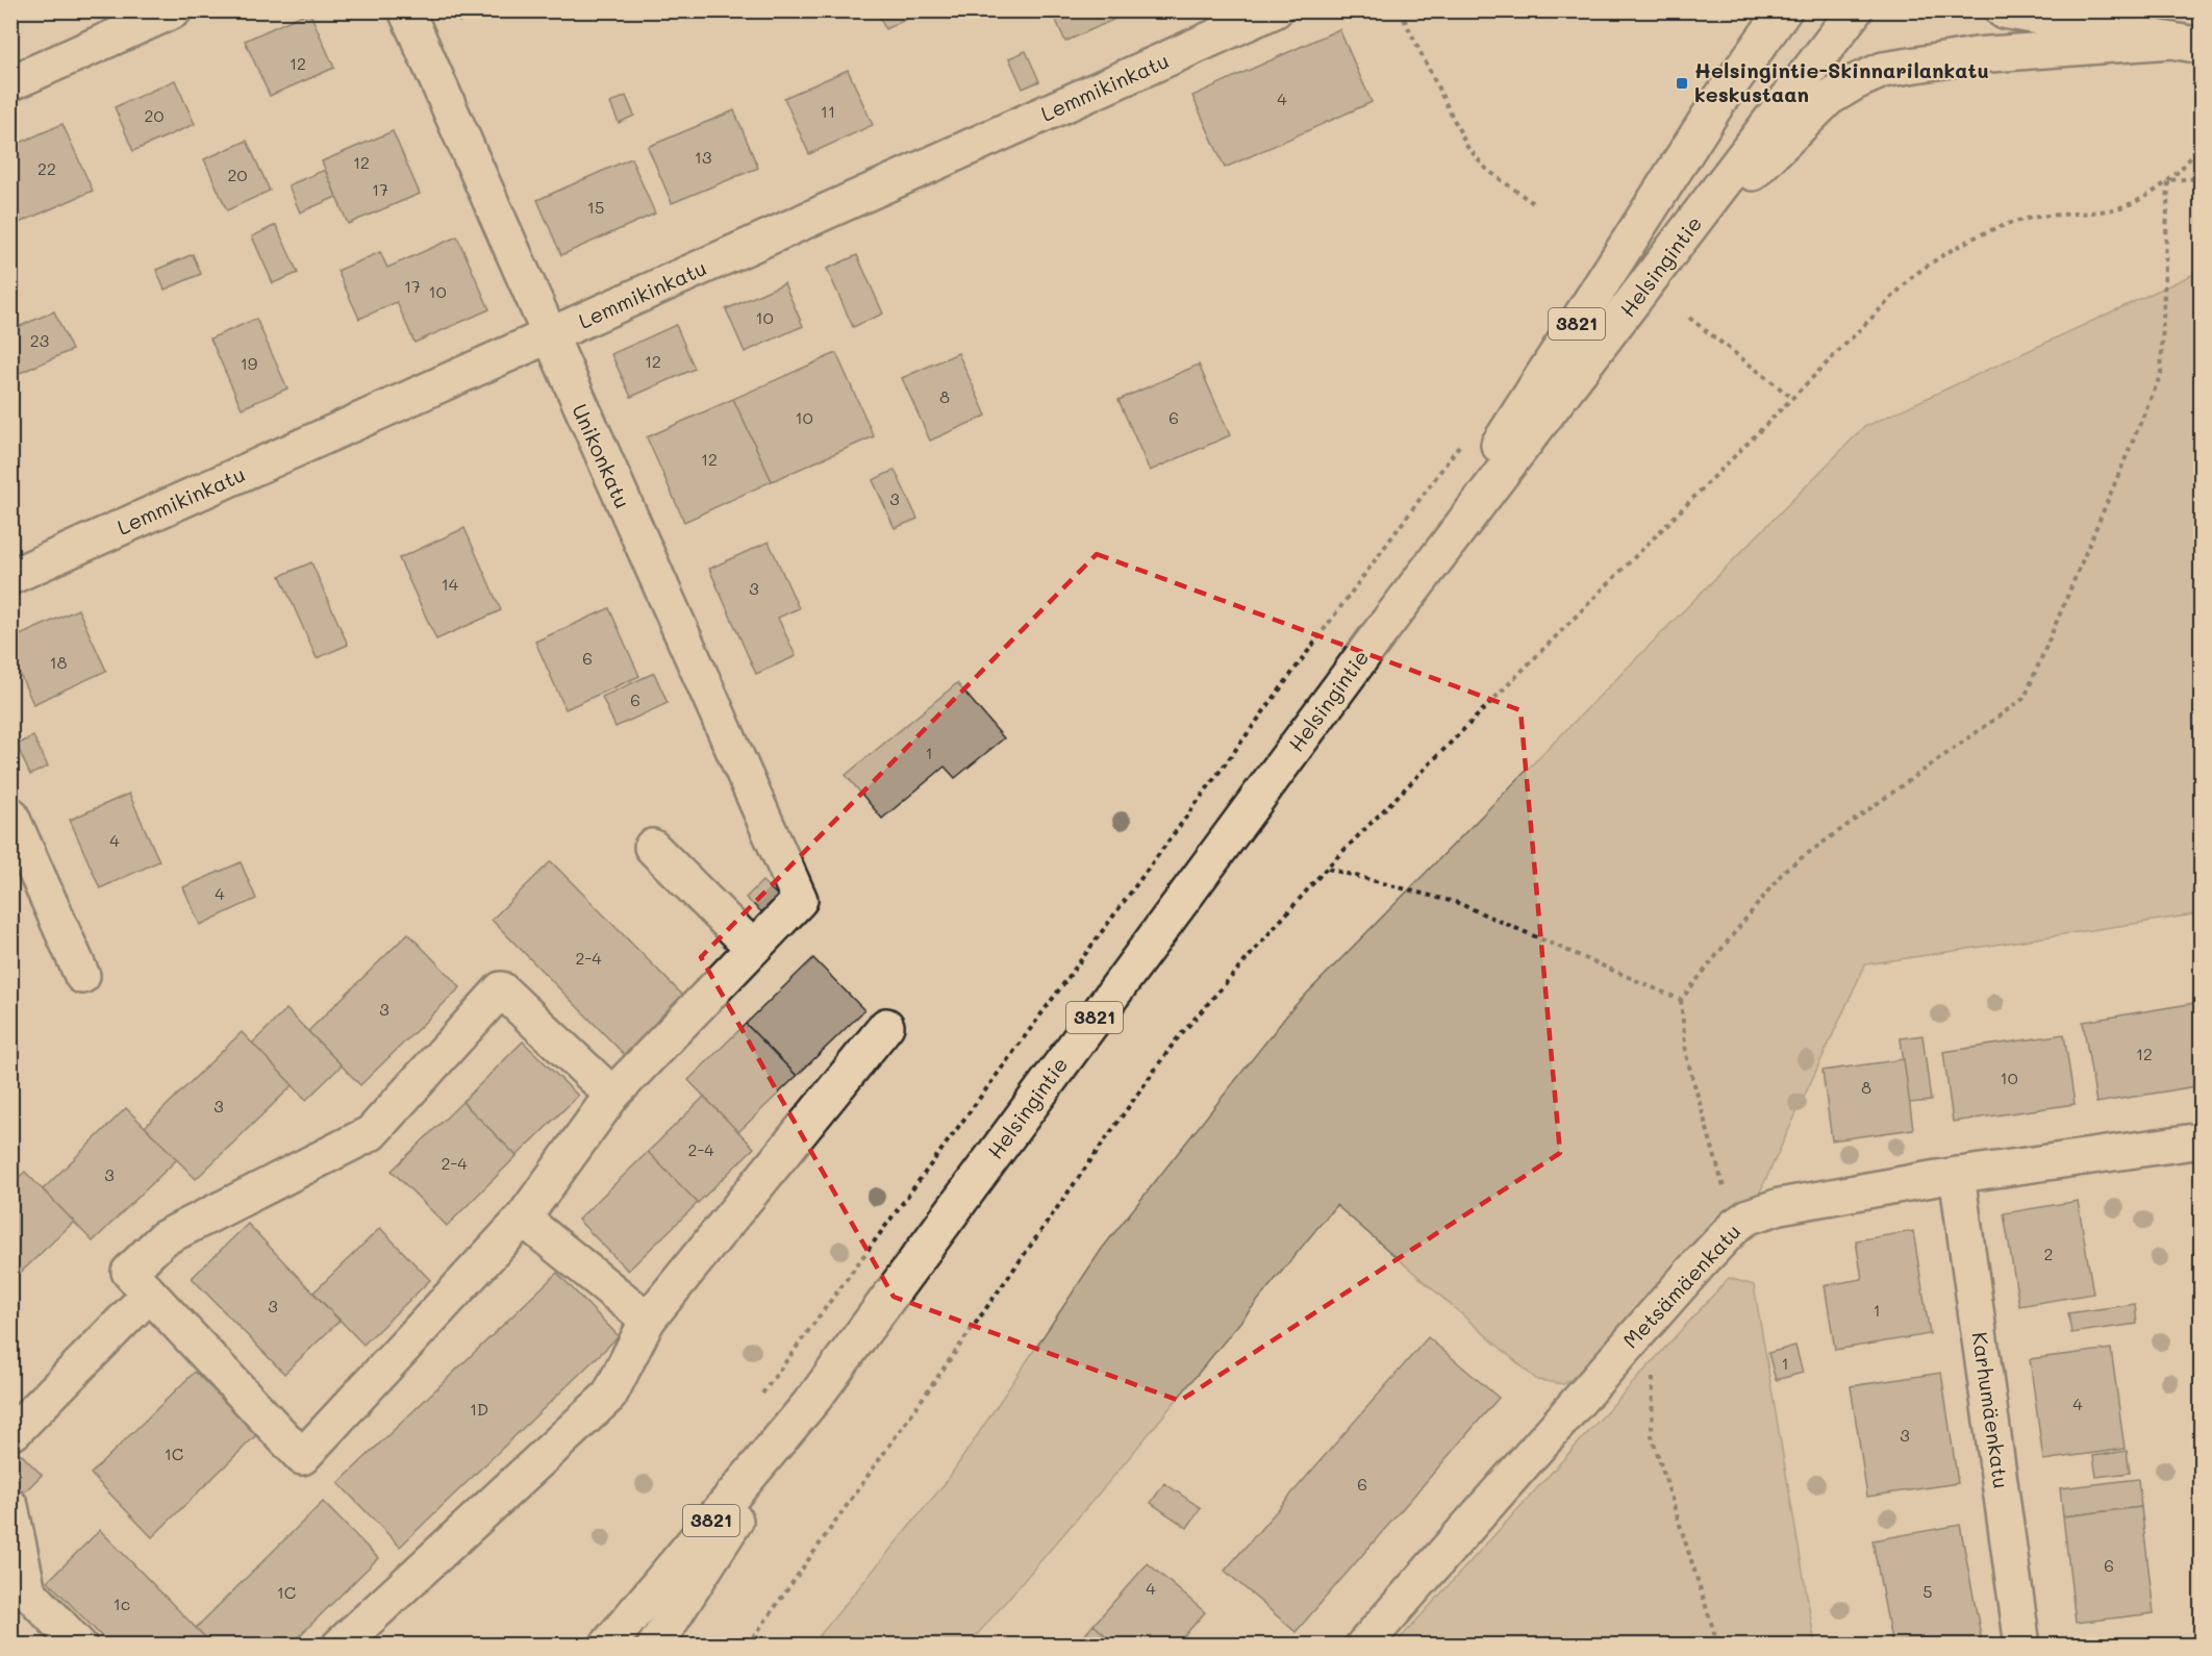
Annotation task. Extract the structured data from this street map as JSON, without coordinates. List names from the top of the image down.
{
  "streets": {
    "street": [
      "Lemmikinkatu",
      "Helsingintie",
      "3821",
      "Unikonkatu",
      "Metsämäenkatu",
      "Karhumäenkatu"
    ]
  },
  "crossings": [
    ["Lemmikinkatu", "Unikonkatu"],
    ["Metsämäenkatu", "Karhumäenkatu"]
  ],
  "places": {
    "transit": ["Helsingintie-Skinnarilankatu keskustaan"]
  },
  "house_numbers": [
    "12",
    "4",
    "11",
    "20",
    "13",
    "12",
    "22",
    "20",
    "17",
    "15",
    "17",
    "10",
    "10",
    "23",
    "12",
    "19",
    "8",
    "10",
    "6",
    "12",
    "3",
    "14",
    "3",
    "6",
    "18",
    "6",
    "1",
    "4",
    "4",
    "2-4",
    "3",
    "12",
    "10",
    "8",
    "3",
    "2-4",
    "2-4",
    "3",
    "2",
    "3",
    "1",
    "1",
    "4",
    "1D",
    "3",
    "1C",
    "6",
    "6",
    "4",
    "5",
    "1C",
    "1c"
  ]
}
